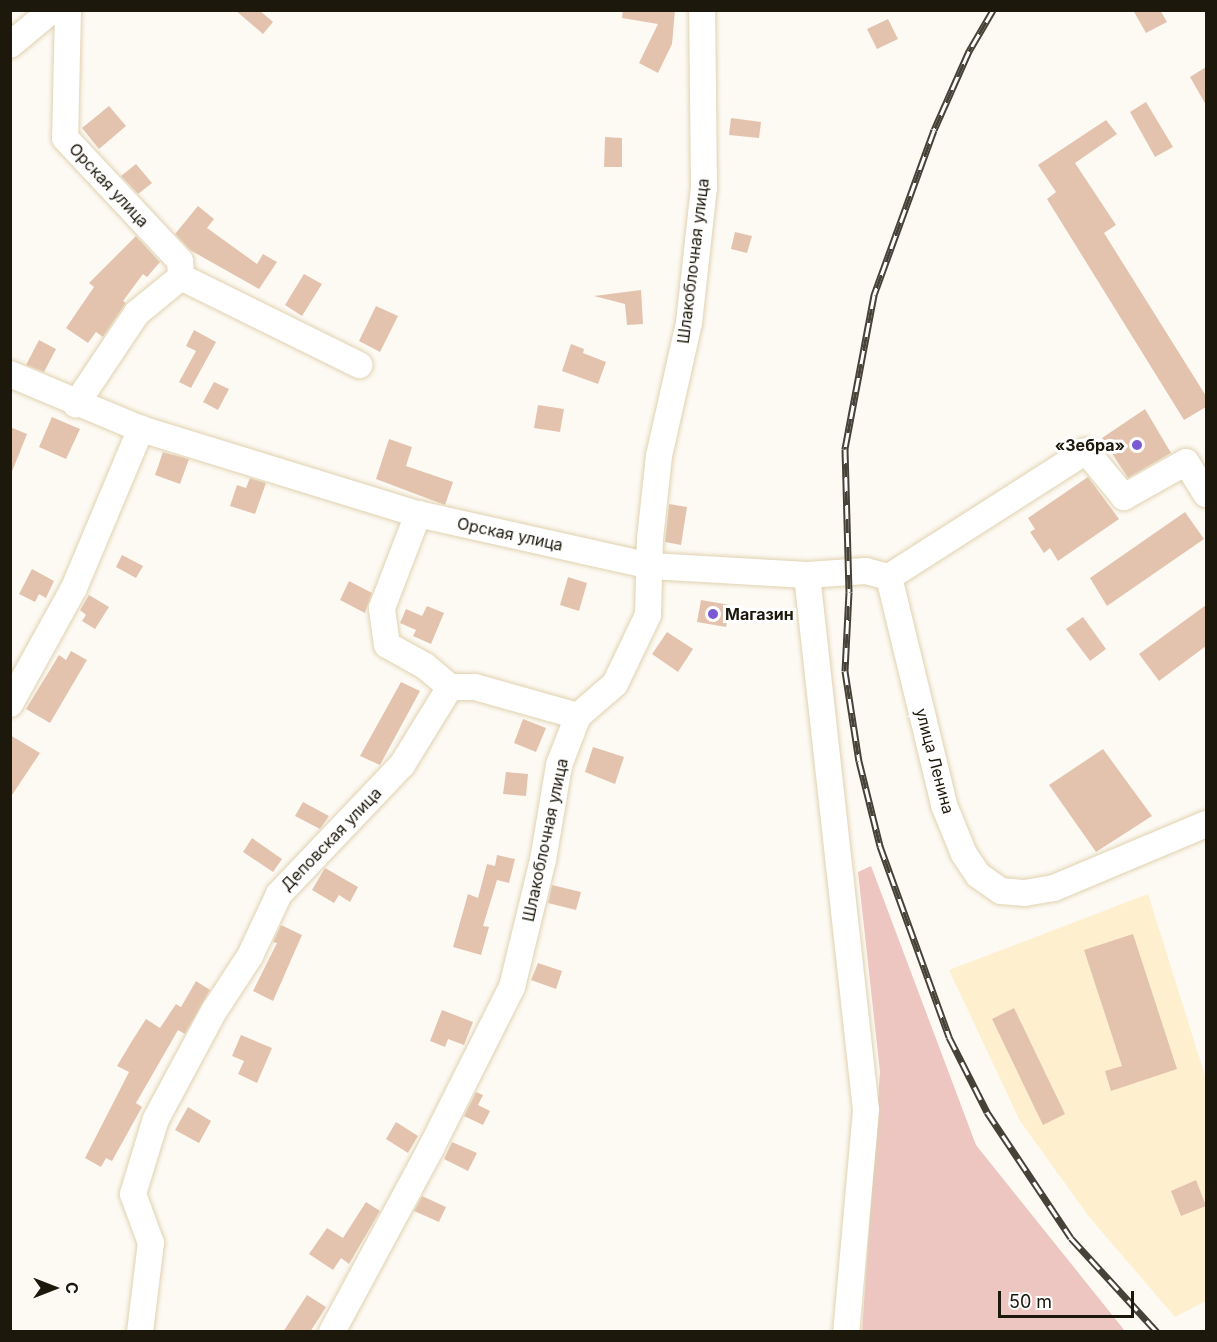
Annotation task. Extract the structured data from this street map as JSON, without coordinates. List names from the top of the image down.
{
  "streets": {
    "street": [
      "Орская улица",
      "Шлакоблочная улица",
      "улица Ленина",
      "Деповская улица"
    ]
  },
  "crossings": [
    ["Орская улица", "Шлакоблочная улица"],
    ["Орская улица", "улица Ленина"]
  ],
  "places": ["«Зебра»", "Магазин"],
  "scale_bar": "50 m",
  "north": "right"
}
